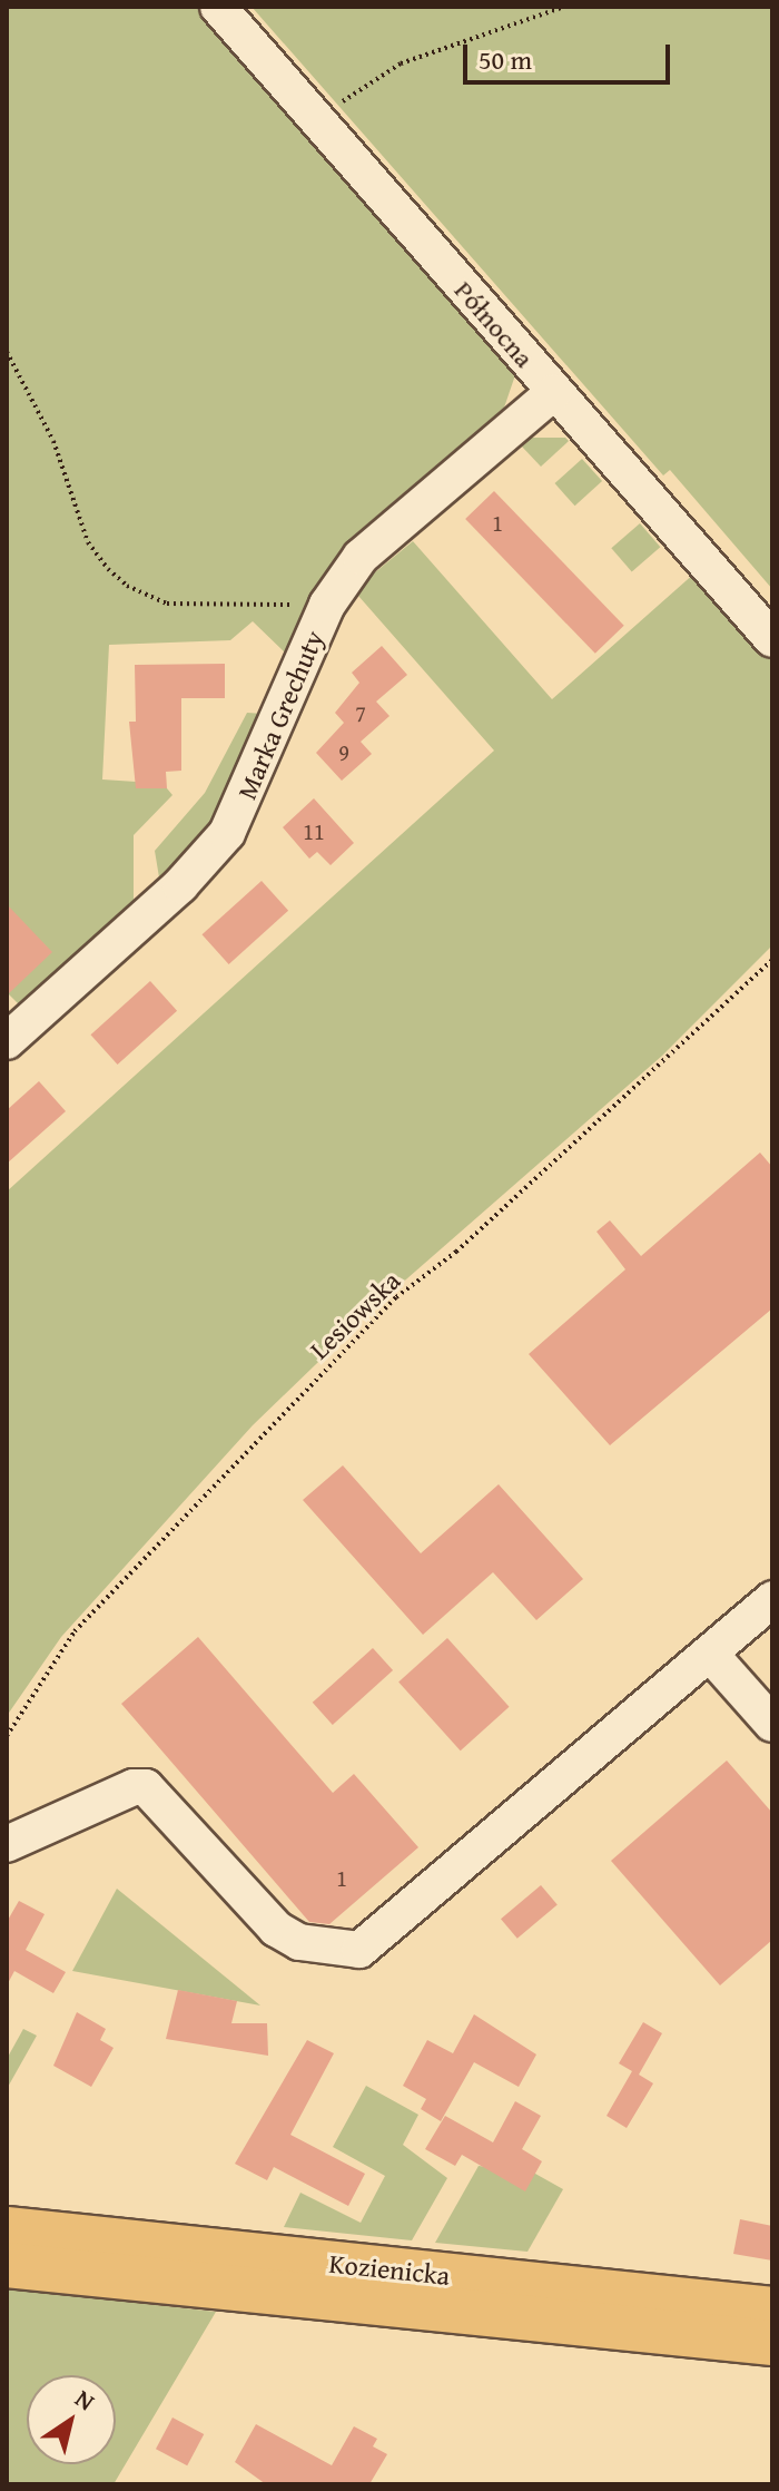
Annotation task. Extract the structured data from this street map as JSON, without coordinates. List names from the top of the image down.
{
  "streets": {
    "main road": ["Kozienicka"],
    "street": ["Północna", "Marka Grechuty"],
    "path": ["Lesiowska"]
  },
  "crossings": [
    ["Północna", "Marka Grechuty"]
  ],
  "house_numbers": [
    "1",
    "7",
    "9",
    "11",
    "1"
  ],
  "scale_bar": "50 m",
  "north": "top right"
}
